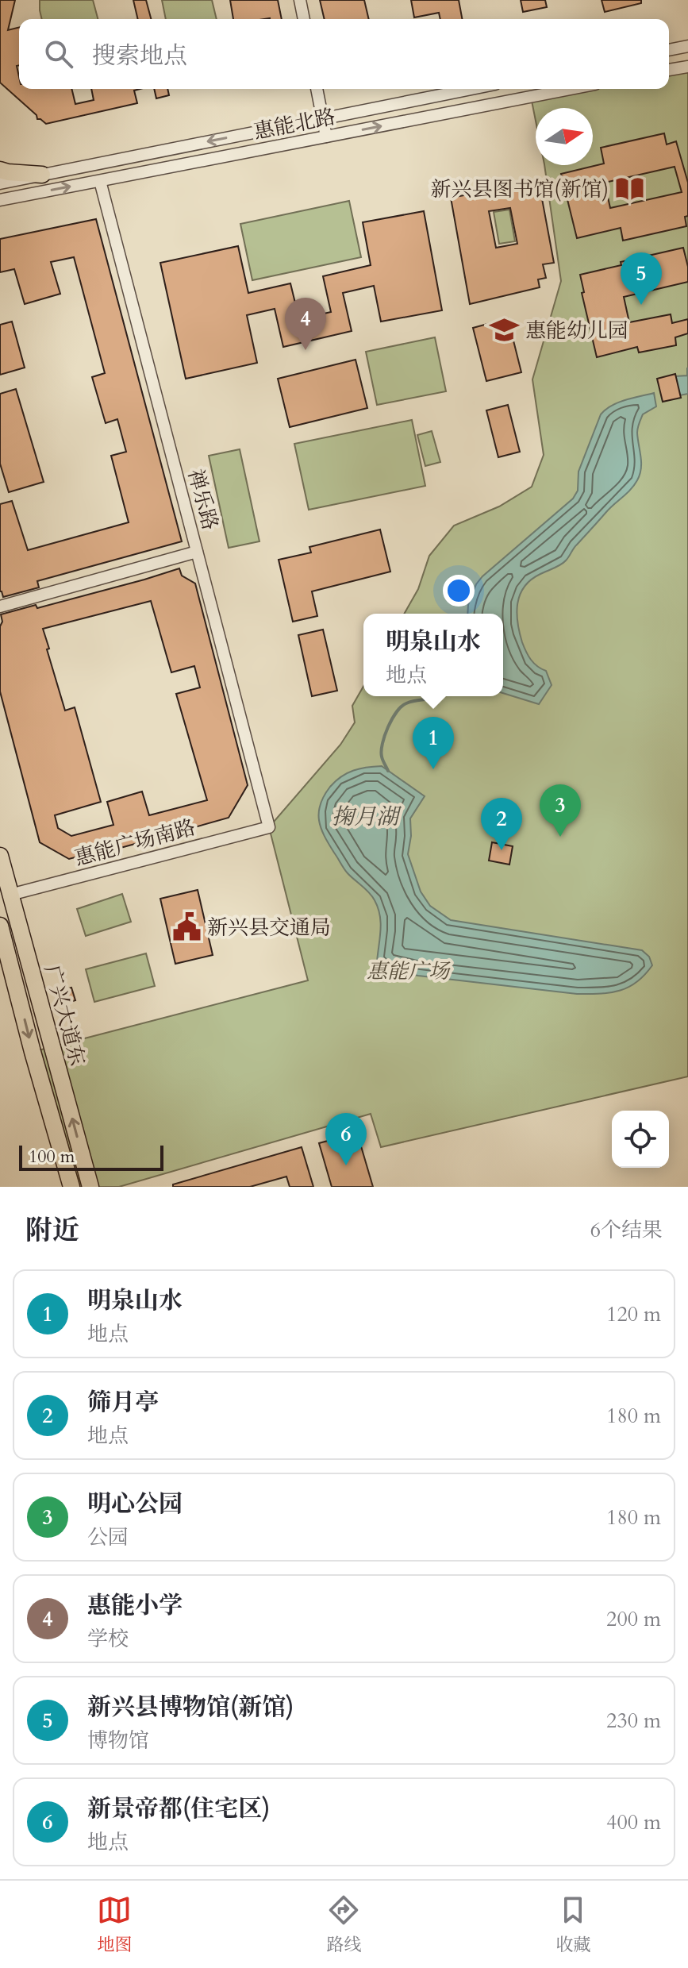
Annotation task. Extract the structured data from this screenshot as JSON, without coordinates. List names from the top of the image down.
{
  "streets": {
    "highway": ["广兴大道东"],
    "street": ["惠能北路", "禅乐路", "惠能广场南路"]
  },
  "crossings": [
    ["惠能北路", "禅乐路"],
    ["禅乐路", "惠能广场南路"],
    ["惠能广场南路", "广兴大道东"]
  ],
  "water": ["掬月湖"],
  "parks": ["惠能广场"],
  "places": {
    "library": ["新兴县图书馆(新馆)"],
    "school or university": ["惠能幼儿园"],
    "public building": ["新兴县交通局"]
  },
  "scale_bar": "100 m",
  "north": "right",
  "page": {
    "search": "搜索地点",
    "pins": [
      "5",
      "4",
      "1",
      "3",
      "2",
      "6"
    ],
    "popup": ["明泉山水", "地点"],
    "scale": "100 m",
    "heading": ["附近", "6个结果"],
    "list": [
      {
        "mark": "1",
        "name": "明泉山水",
        "note": "地点",
        "value": "120 m"
      },
      {
        "mark": "2",
        "name": "筛月亭",
        "note": "地点",
        "value": "180 m"
      },
      {
        "mark": "3",
        "name": "明心公园",
        "note": "公园",
        "value": "180 m"
      },
      {
        "mark": "4",
        "name": "惠能小学",
        "note": "学校",
        "value": "200 m"
      },
      {
        "mark": "5",
        "name": "新兴县博物馆(新馆)",
        "note": "博物馆",
        "value": "230 m"
      },
      {
        "mark": "6",
        "name": "新景帝都(住宅区)",
        "note": "地点",
        "value": "400 m"
      }
    ],
    "nav": ["地图", "路线", "收藏"]
  }
}
